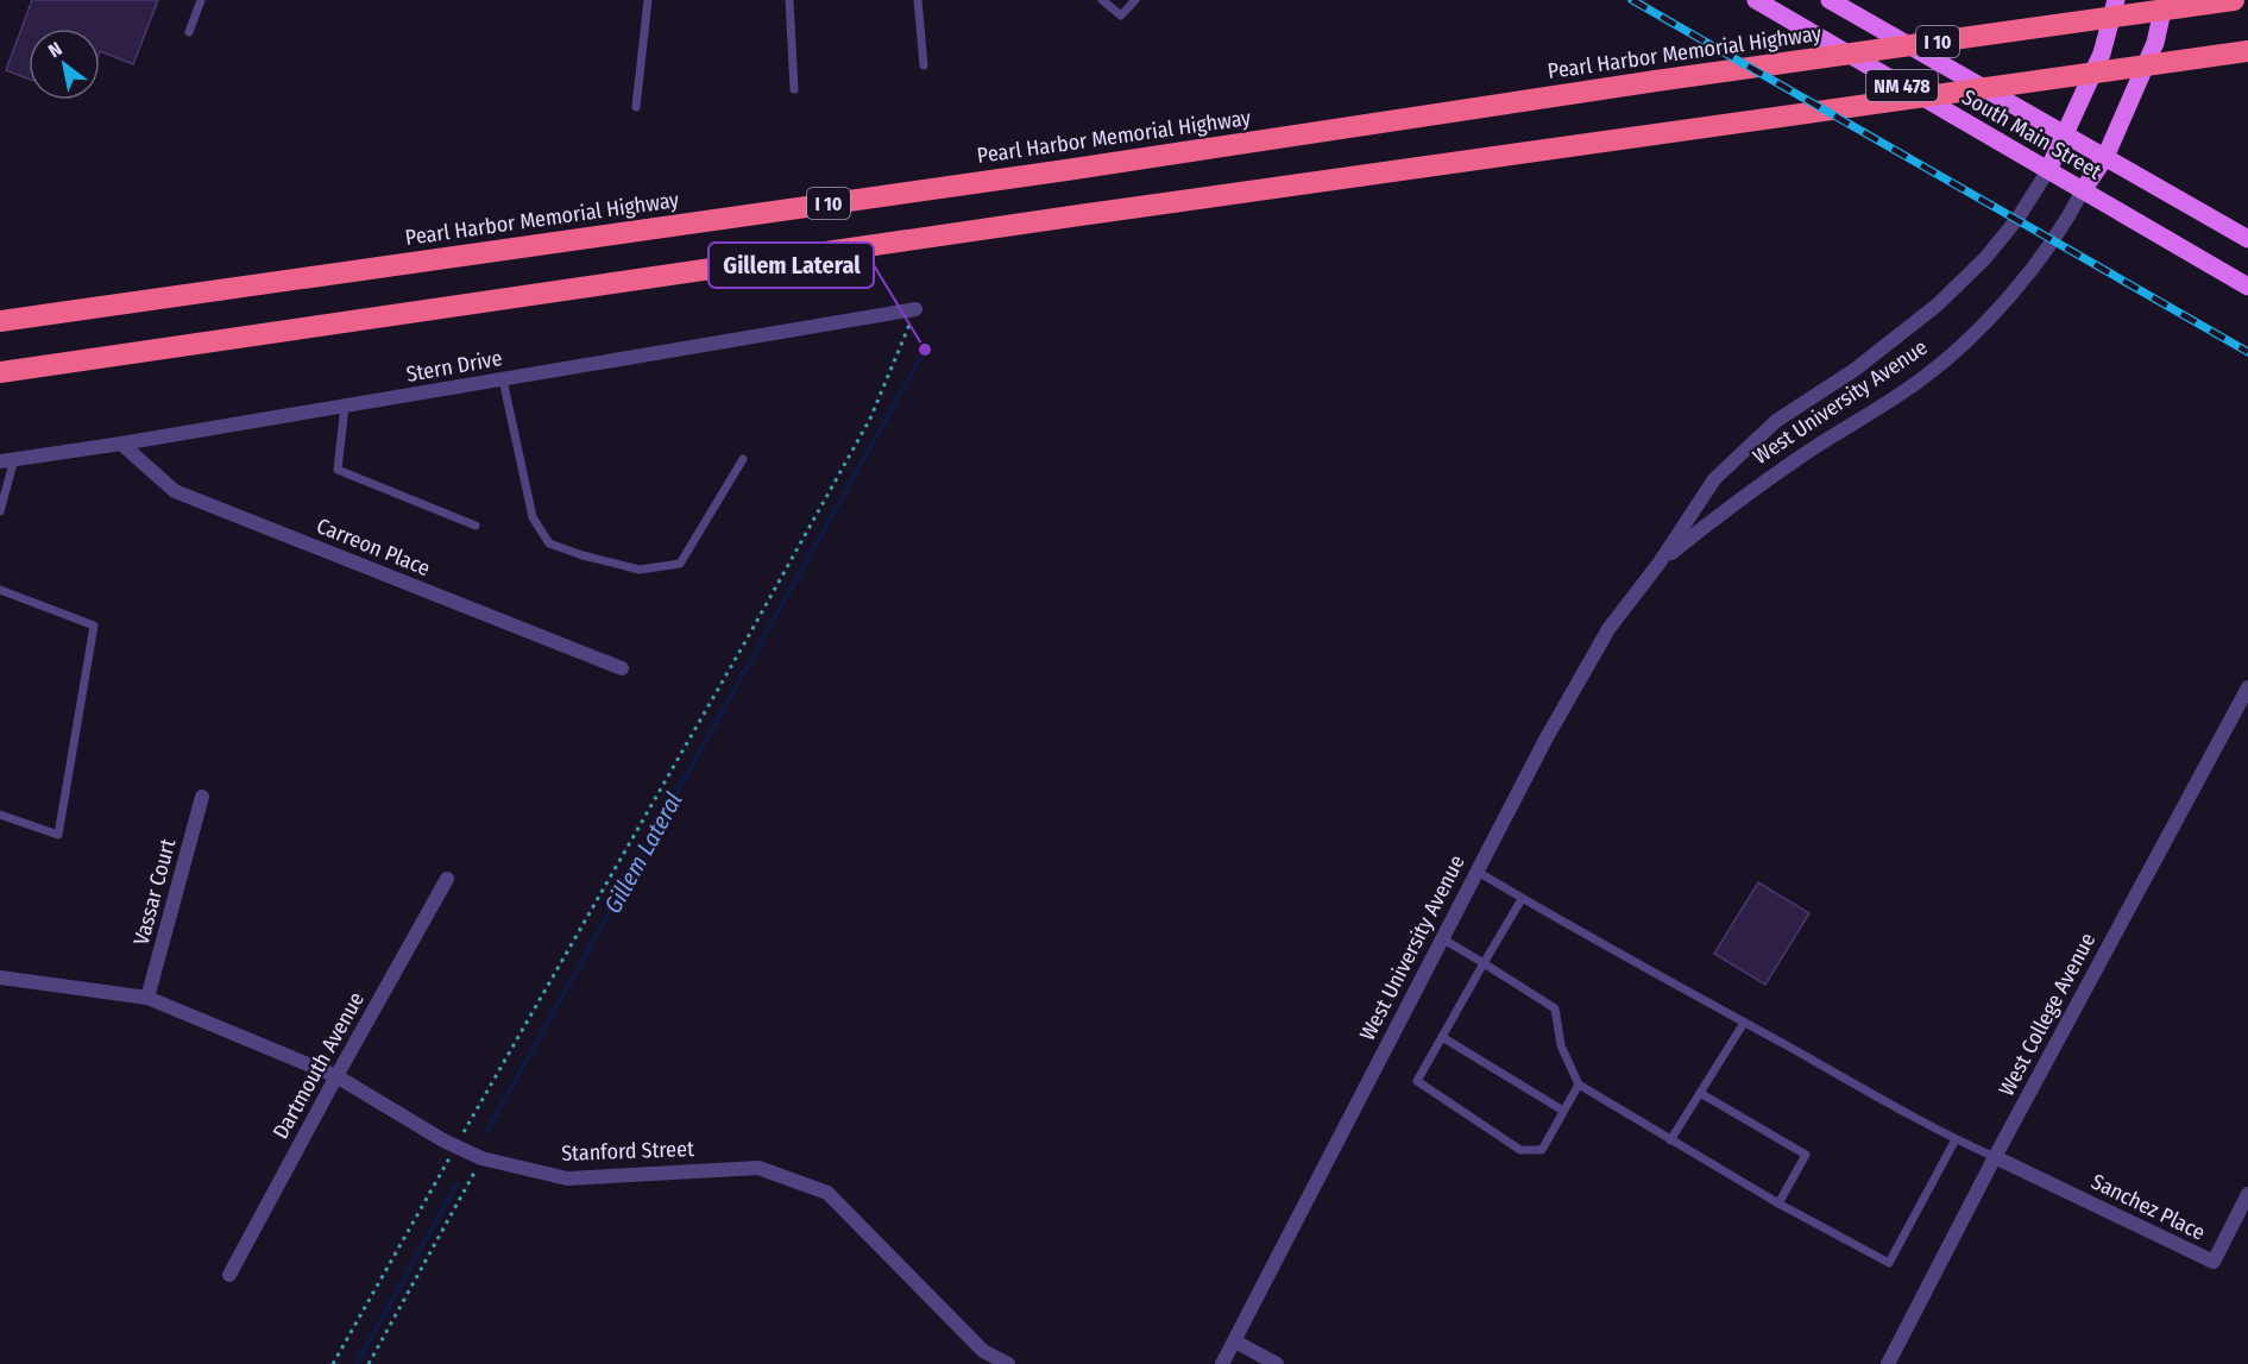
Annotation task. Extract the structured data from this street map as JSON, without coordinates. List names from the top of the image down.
{
  "streets": {
    "highway": ["I 10", "Pearl Harbor Memorial Highway"],
    "main road": ["NM 478", "South Main Street", "West University Avenue"],
    "street": [
      "Stern Drive",
      "Carreon Place",
      "Vassar Court",
      "West College Avenue",
      "Dartmouth Avenue",
      "Stanford Street",
      "Sanchez Place"
    ]
  },
  "crossings": [
    ["South Main Street", "West University Avenue"],
    ["Stern Drive", "Carreon Place"],
    ["Vassar Court", "Stanford Street"],
    ["West College Avenue", "Sanchez Place"],
    ["Dartmouth Avenue", "Stanford Street"]
  ],
  "water": ["Gillem Lateral"],
  "places": ["Gillem Lateral"],
  "north": "top left"
}
